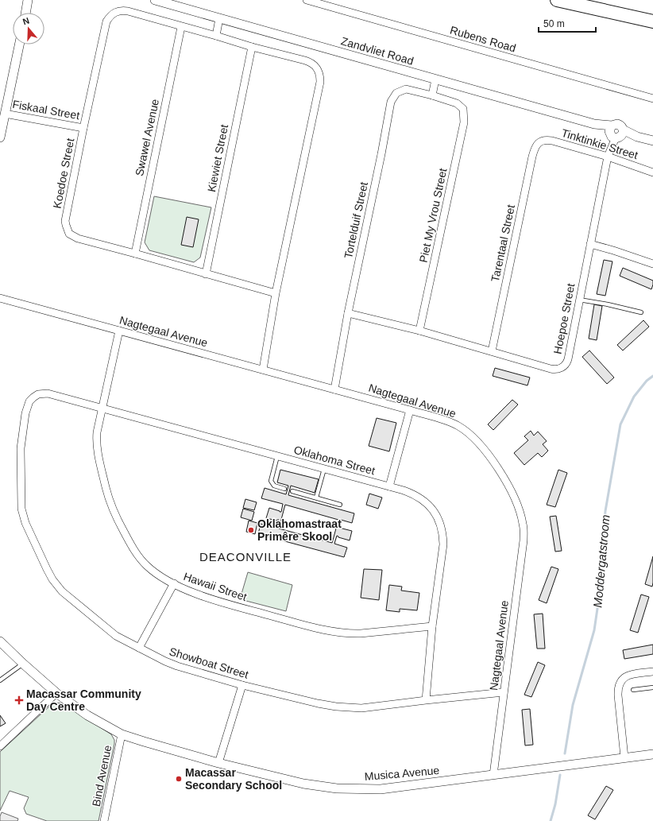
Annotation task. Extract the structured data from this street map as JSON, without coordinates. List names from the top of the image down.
{
  "streets": {
    "street": [
      "Rubens Road",
      "Zandvliet Road",
      "Fiskaal Street",
      "Swawel Avenue",
      "Tinktinkie Street",
      "Kiewiet Street",
      "Koedoe Street",
      "Piet My Vrou Street",
      "Tortelduif Street",
      "Tarentaal Street",
      "Hoepoe Street",
      "Nagtegaal Avenue",
      "Oklahoma Street",
      "Hawaii Street",
      "Showboat Street",
      "Musica Avenue",
      "Bind Avenue"
    ]
  },
  "crossings": [
    ["Zandvliet Road", "Hoepoe Street"],
    ["Fiskaal Street", "Koedoe Street"],
    ["Swawel Avenue", "Koedoe Street"],
    ["Tinktinkie Street", "Tarentaal Street"],
    ["Tinktinkie Street", "Hoepoe Street"],
    ["Kiewiet Street", "Koedoe Street"],
    ["Koedoe Street", "Nagtegaal Avenue"],
    ["Piet My Vrou Street", "Tortelduif Street"],
    ["Piet My Vrou Street", "Hoepoe Street"],
    ["Tortelduif Street", "Hoepoe Street"],
    ["Tortelduif Street", "Nagtegaal Avenue"],
    ["Tarentaal Street", "Hoepoe Street"],
    ["Nagtegaal Avenue", "Hawaii Street"],
    ["Nagtegaal Avenue", "Showboat Street"],
    ["Nagtegaal Avenue", "Musica Avenue"],
    ["Oklahoma Street", "Hawaii Street"],
    ["Oklahoma Street", "Showboat Street"],
    ["Musica Avenue", "Bind Avenue"]
  ],
  "districts": ["DEACONVILLE"],
  "water": ["Moddergatstroom"],
  "places": {
    "other": ["Oklahomastraat Primêre Skool", "Macassar Secondary School"],
    "health": ["Macassar Community Day Centre"]
  },
  "scale_bar": "50 m",
  "north": "top"
}
